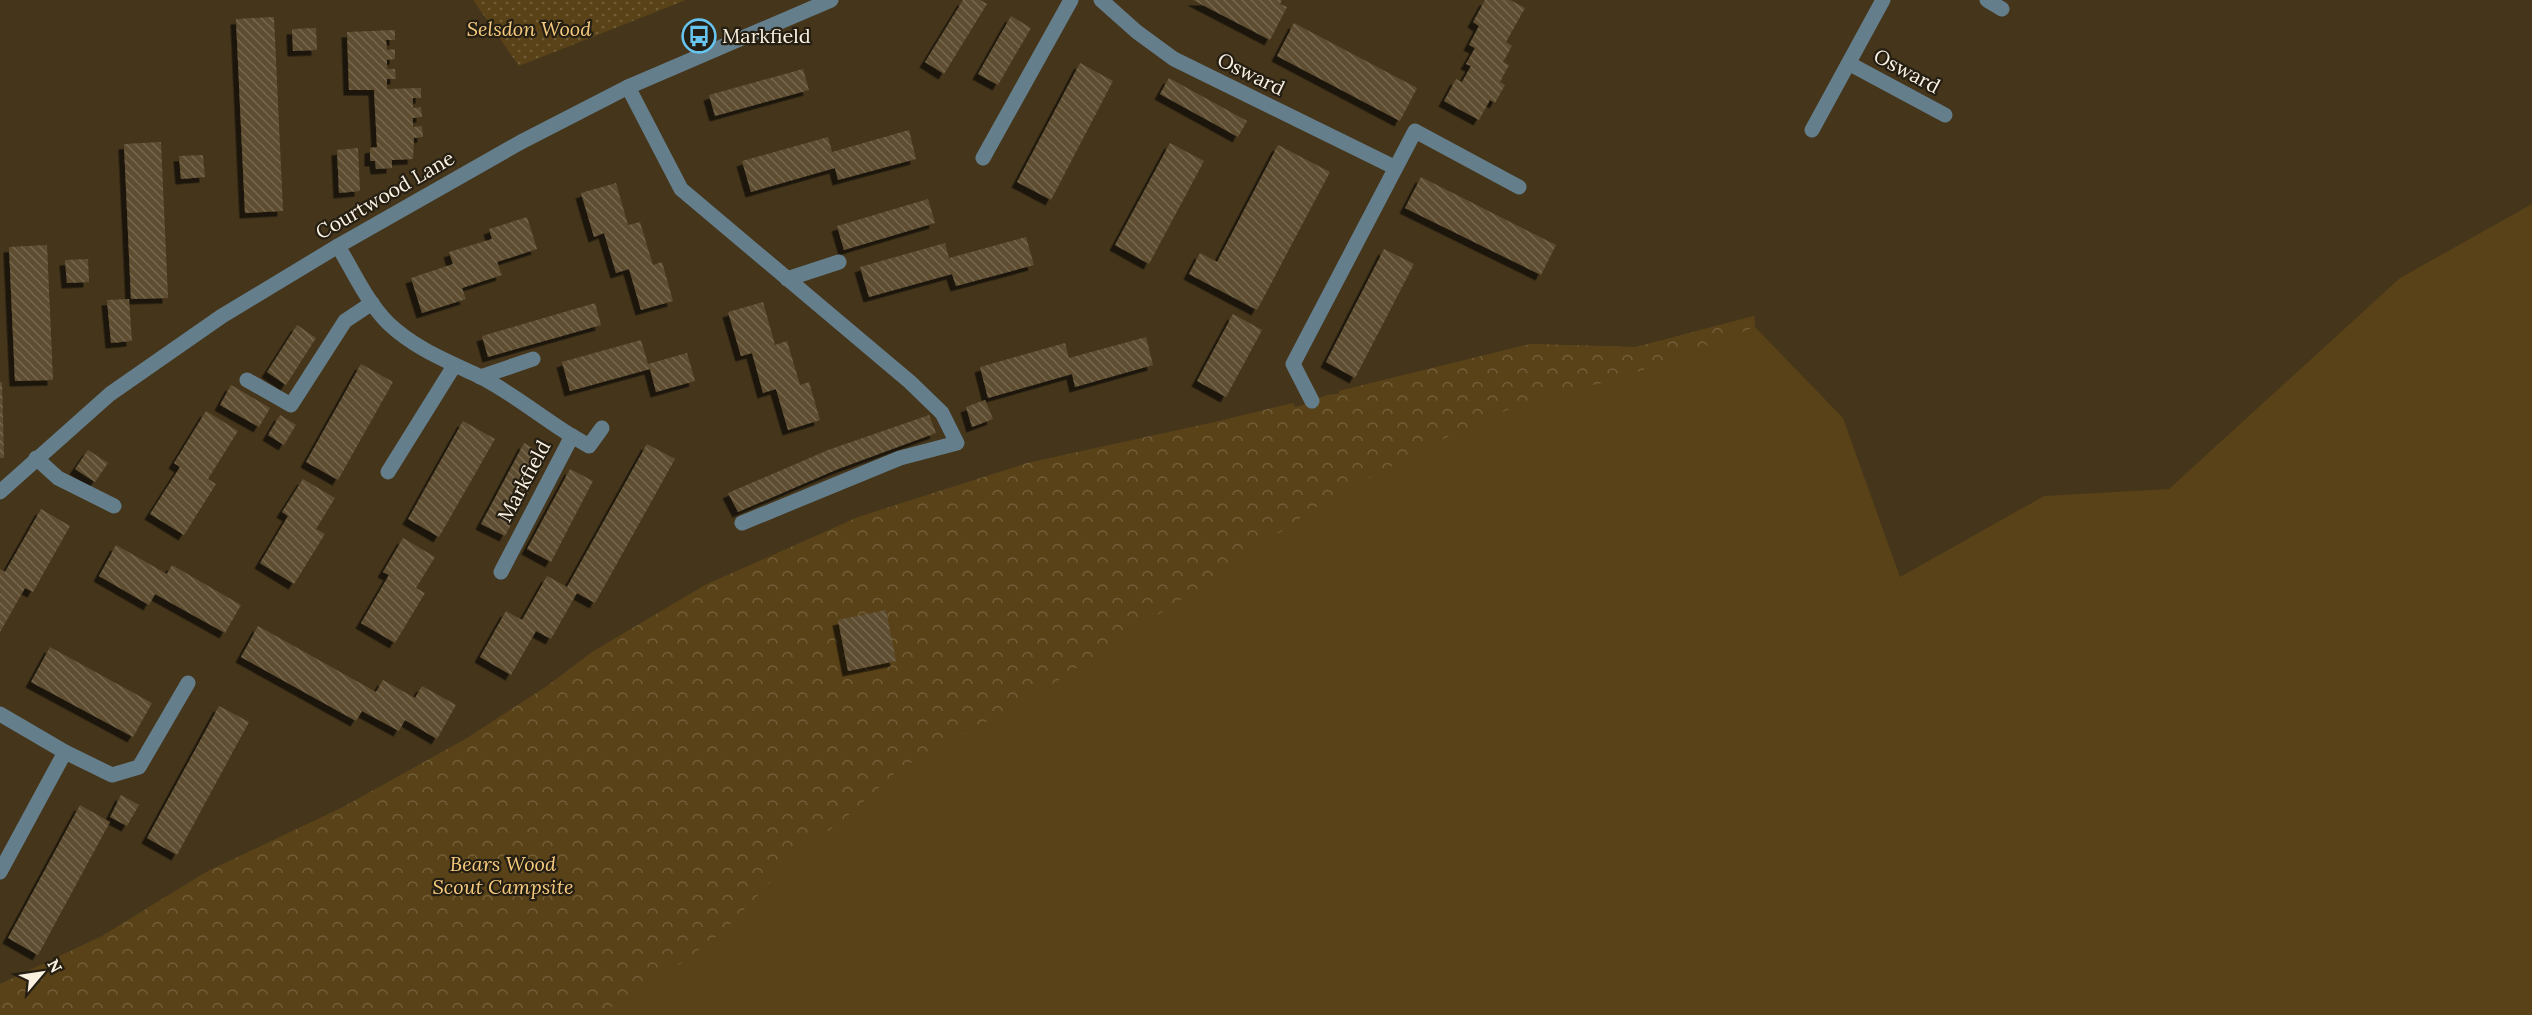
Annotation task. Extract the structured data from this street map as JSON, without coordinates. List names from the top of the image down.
{
  "streets": {
    "street": ["Osward", "Courtwood Lane", "Markfield"]
  },
  "crossings": [
    ["Courtwood Lane", "Markfield"]
  ],
  "parks": ["Selsdon Wood", "Bears Wood Scout Campsite"],
  "places": {
    "bus stop": ["Markfield"]
  },
  "north": "top right"
}
